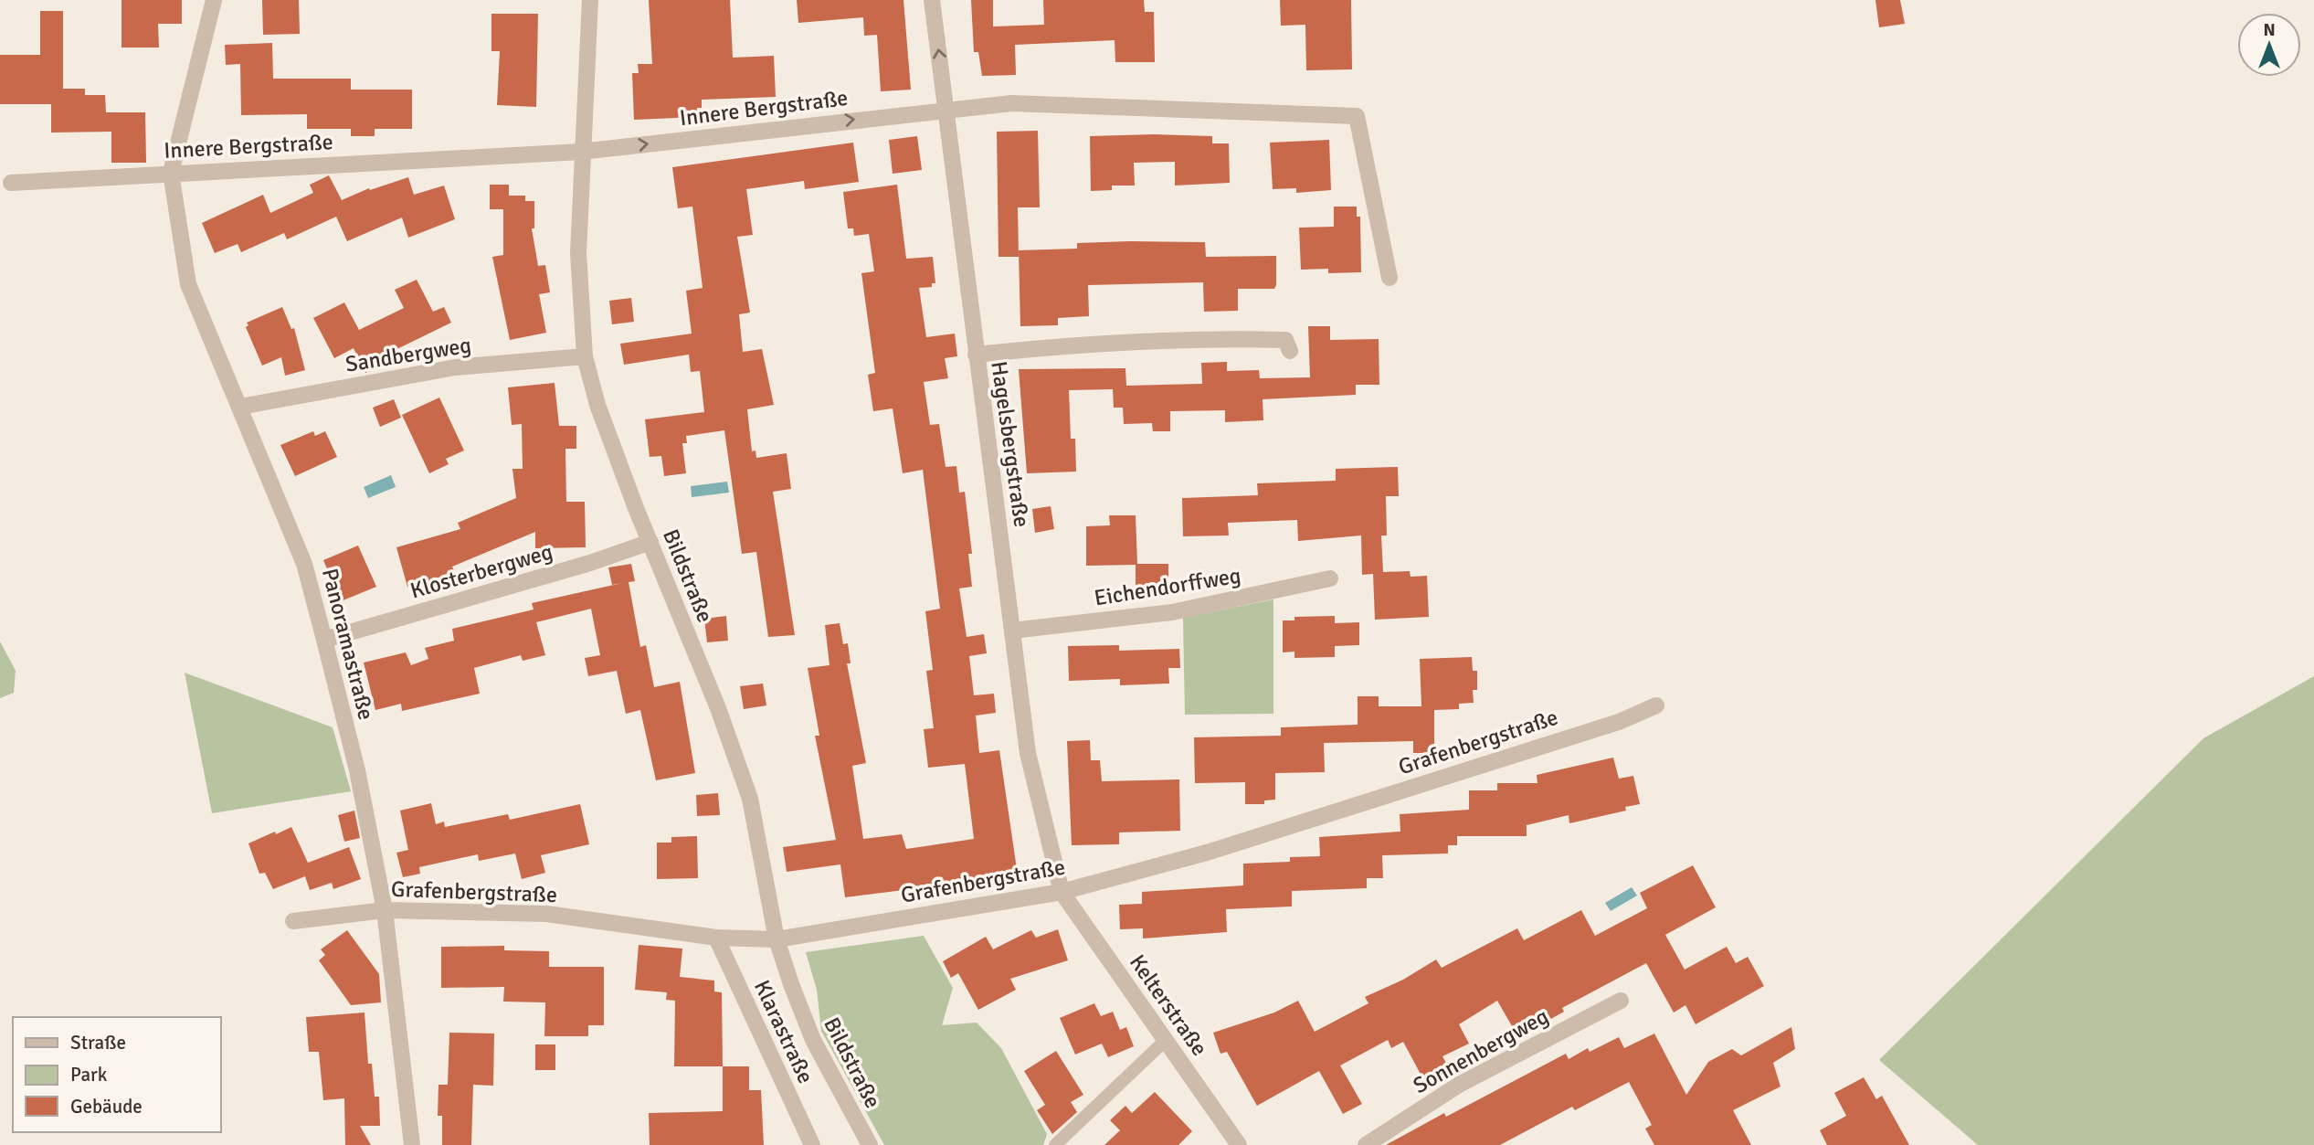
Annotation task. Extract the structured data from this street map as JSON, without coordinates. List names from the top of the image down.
{
  "streets": {
    "street": [
      "Innere Bergstraße",
      "Sandbergweg",
      "Hagelsbergstraße",
      "Klosterbergweg",
      "Bildstraße",
      "Eichendorffweg",
      "Panoramastraße",
      "Grafenbergstraße",
      "Kelterstraße",
      "Klarastraße",
      "Sonnenbergweg"
    ]
  },
  "crossings": [
    ["Innere Bergstraße", "Hagelsbergstraße"],
    ["Innere Bergstraße", "Bildstraße"],
    ["Innere Bergstraße", "Panoramastraße"],
    ["Sandbergweg", "Bildstraße"],
    ["Sandbergweg", "Panoramastraße"],
    ["Hagelsbergstraße", "Eichendorffweg"],
    ["Hagelsbergstraße", "Grafenbergstraße"],
    ["Hagelsbergstraße", "Kelterstraße"],
    ["Klosterbergweg", "Bildstraße"],
    ["Klosterbergweg", "Panoramastraße"],
    ["Bildstraße", "Grafenbergstraße"],
    ["Panoramastraße", "Grafenbergstraße"],
    ["Grafenbergstraße", "Kelterstraße"],
    ["Grafenbergstraße", "Klarastraße"]
  ],
  "legend": ["Straße", "Park", "Gebäude"],
  "north": "top"
}
